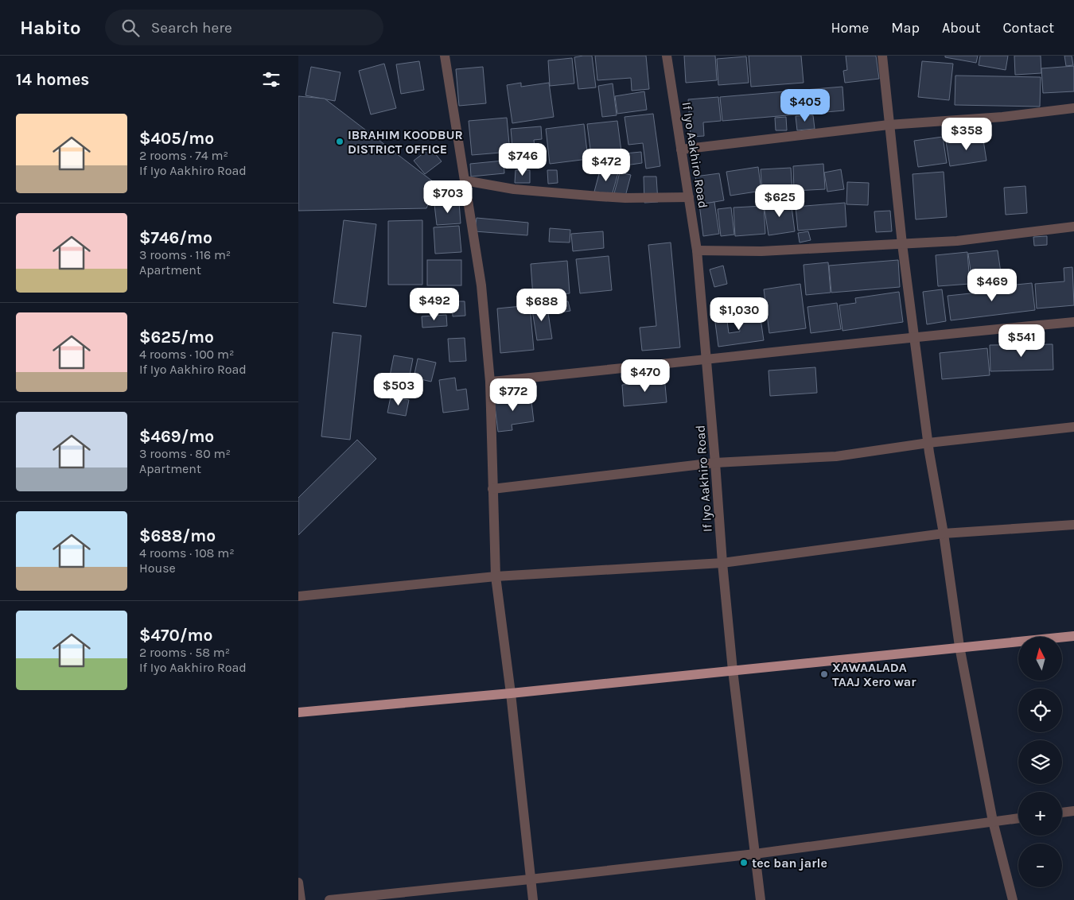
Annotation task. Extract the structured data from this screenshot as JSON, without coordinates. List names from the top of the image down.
{
  "streets": {
    "street": ["If Iyo Aakhiro Road"]
  },
  "places": ["IBRAHIM KOODBUR DISTRICT OFFICE", "XAWAALADA TAAJ Xero war", "tec ban jarle"],
  "north": "top",
  "page": {
    "header": "Habito",
    "search": "Search here",
    "nav": [
      "Home",
      "Map",
      "About",
      "Contact"
    ],
    "heading": "14 homes",
    "price": [
      "$405",
      "$358",
      "$746",
      "$472",
      "$703",
      "$625",
      "$469",
      "$492",
      "$688",
      "$1,030",
      "$541",
      "$470",
      "$503",
      "$772"
    ],
    "list": [
      {
        "name": "$405/mo",
        "note": "2 rooms · 74 m² · If Iyo Aakhiro Road"
      },
      {
        "name": "$746/mo",
        "note": "3 rooms · 116 m² · Apartment"
      },
      {
        "name": "$625/mo",
        "note": "4 rooms · 100 m² · If Iyo Aakhiro Road"
      },
      {
        "name": "$469/mo",
        "note": "3 rooms · 80 m² · Apartment"
      },
      {
        "name": "$688/mo",
        "note": "4 rooms · 108 m² · House"
      },
      {
        "name": "$470/mo",
        "note": "2 rooms · 58 m² · If Iyo Aakhiro Road"
      }
    ],
    "map_buttons": ["+", "−"]
  }
}
